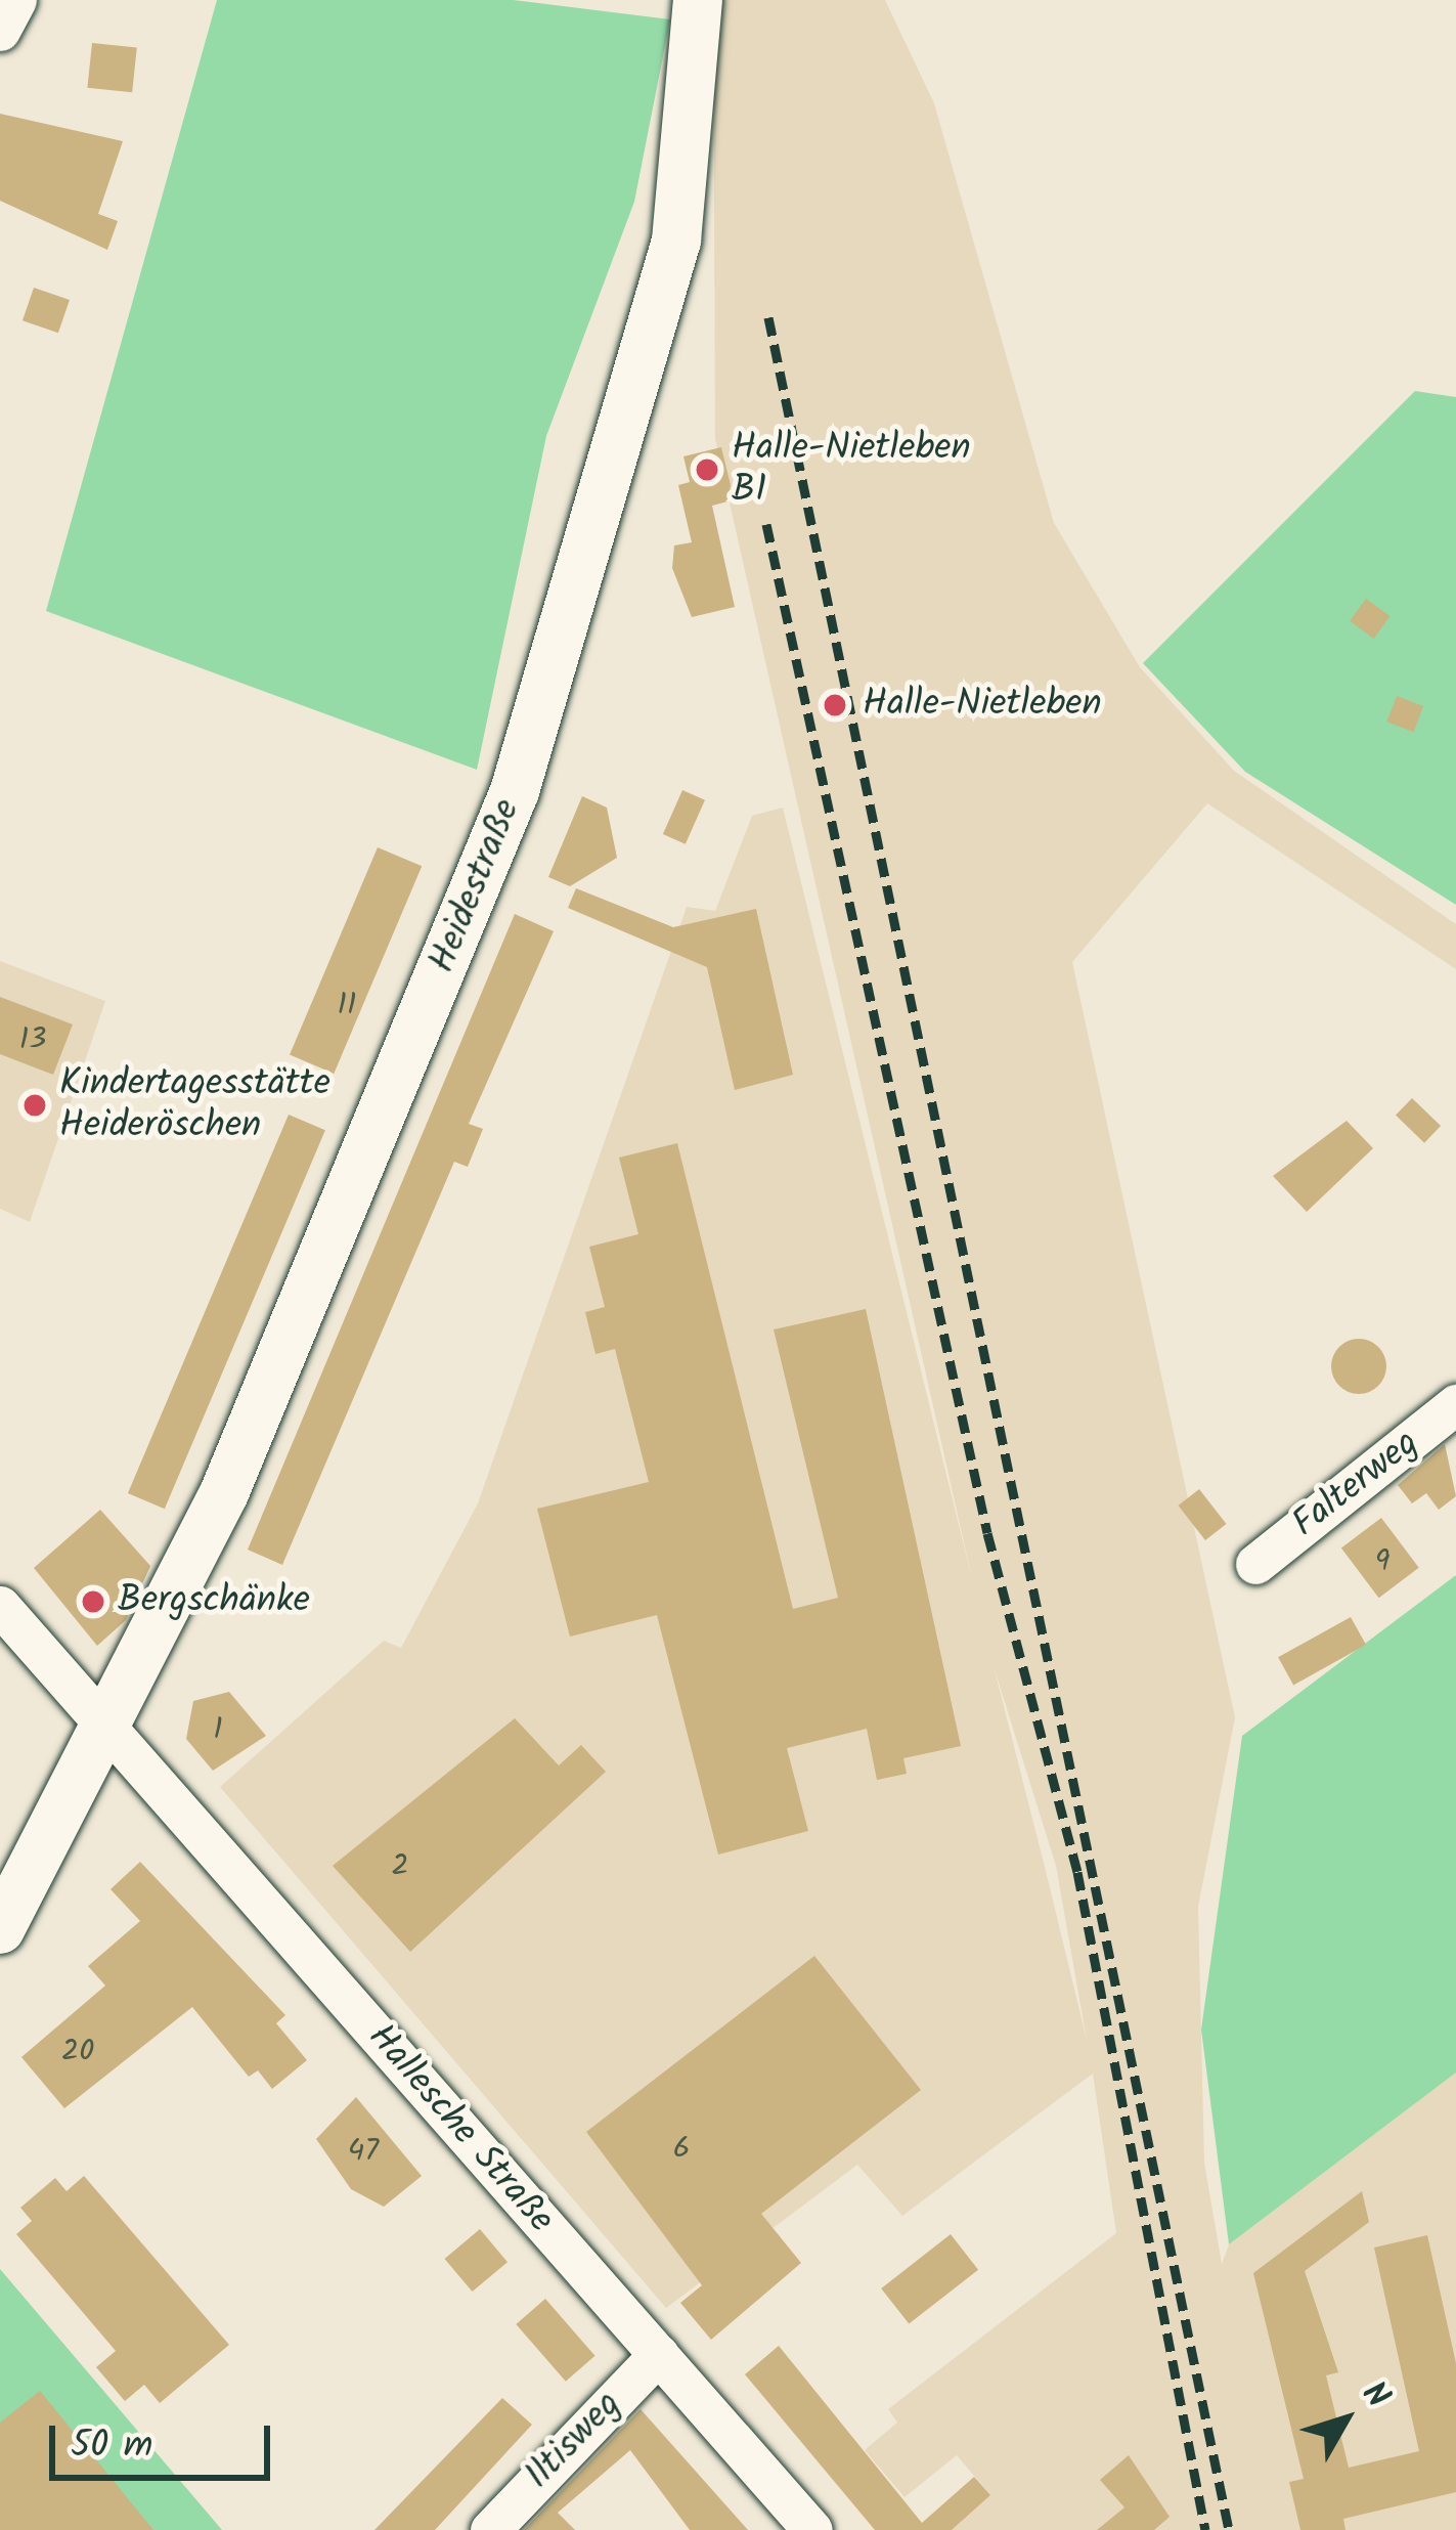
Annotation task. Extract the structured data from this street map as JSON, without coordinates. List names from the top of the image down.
{
  "streets": {
    "main road": ["Heidestraße"],
    "street": ["Falterweg", "Hallesche Straße", "Iltisweg"]
  },
  "crossings": [
    ["Heidestraße", "Hallesche Straße"],
    ["Hallesche Straße", "Iltisweg"]
  ],
  "places": [
    "Halle-Nietleben B1",
    "Halle-Nietleben",
    "Kindertagesstätte Heideröschen",
    "Bergschänke"
  ],
  "house_numbers": [
    "11",
    "13",
    "9",
    "1",
    "2",
    "20",
    "6",
    "47"
  ],
  "scale_bar": "50 m",
  "north": "top right"
}
